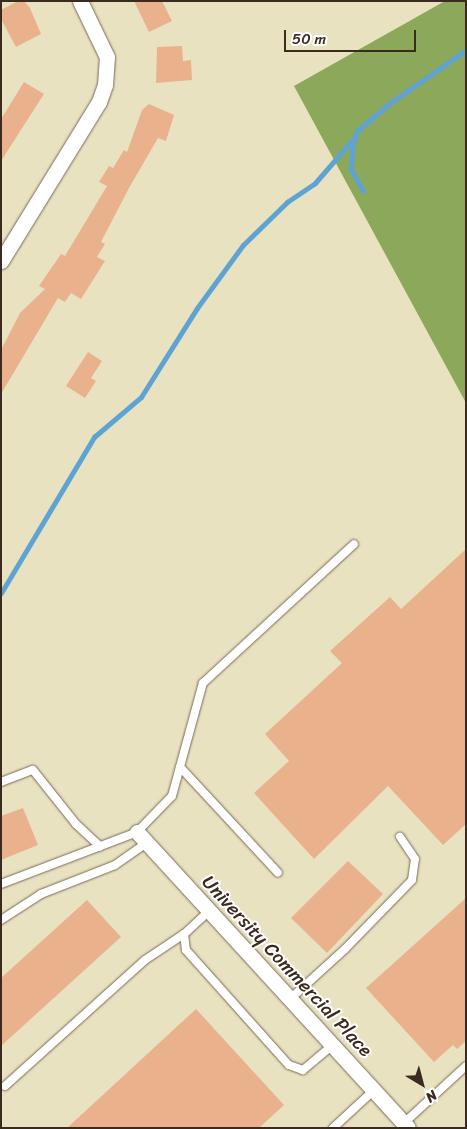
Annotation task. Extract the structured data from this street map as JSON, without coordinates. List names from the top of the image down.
{
  "streets": {
    "street": ["University Commercial Place"]
  },
  "scale_bar": "50 m",
  "north": "bottom right"
}
